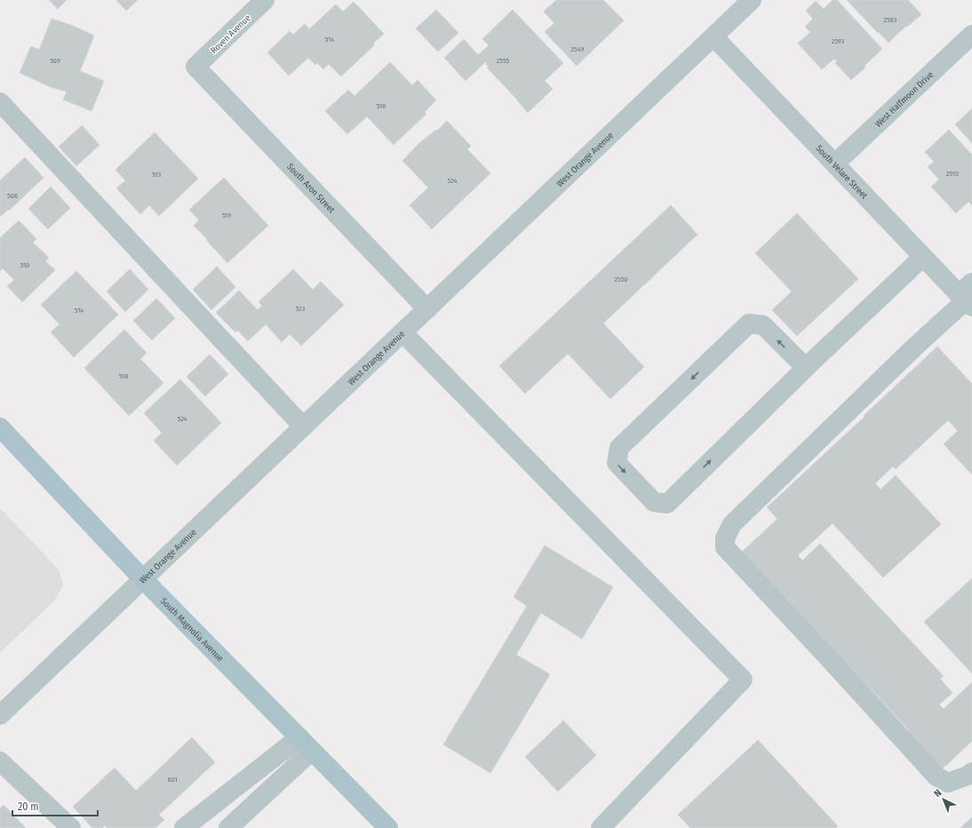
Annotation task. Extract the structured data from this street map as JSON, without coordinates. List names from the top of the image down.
{
  "streets": {
    "main road": ["South Magnolia Avenue"],
    "street": [
      "Roven Avenue",
      "West Halfmoon Drive",
      "West Orange Avenue",
      "South Velare Street",
      "South Aron Street"
    ]
  },
  "crossings": [
    ["Roven Avenue", "South Aron Street"],
    ["West Halfmoon Drive", "South Velare Street"],
    ["West Orange Avenue", "South Velare Street"],
    ["West Orange Avenue", "South Aron Street"],
    ["West Orange Avenue", "South Magnolia Avenue"]
  ],
  "house_numbers": [
    "2583",
    "514",
    "2593",
    "2549",
    "509",
    "2555",
    "518",
    "2592",
    "513",
    "524",
    "506",
    "519",
    "510",
    "2550",
    "523",
    "514",
    "518",
    "524",
    "601"
  ],
  "scale_bar": "20 m",
  "north": "top left"
}
